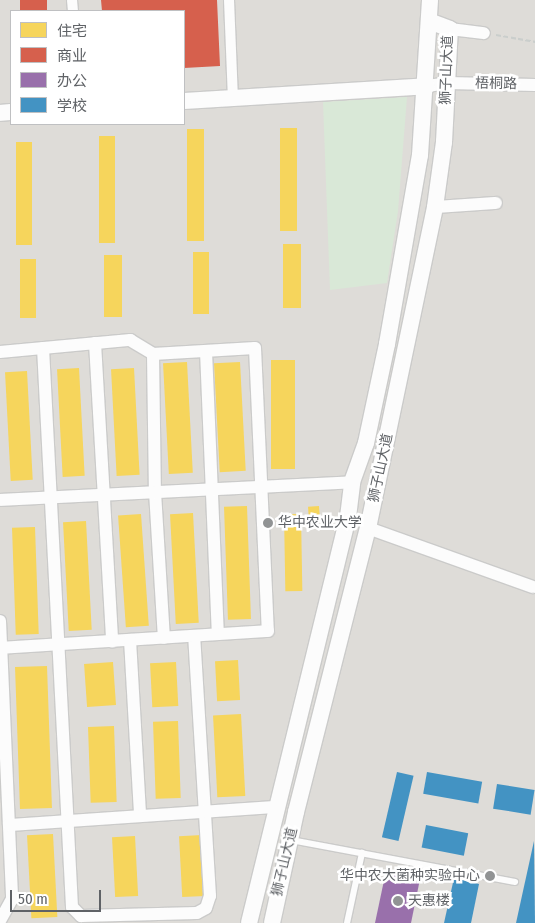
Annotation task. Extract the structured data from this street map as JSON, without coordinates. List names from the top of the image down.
{
  "streets": {
    "street": ["狮子山大道", "梧桐路"]
  },
  "crossings": [
    ["狮子山大道", "梧桐路"]
  ],
  "places": ["华中农业大学", "华中农大菌种实验中心", "天惠楼"],
  "legend": [
    "住宅",
    "商业",
    "办公",
    "学校"
  ],
  "scale_bar": "50 m"
}
